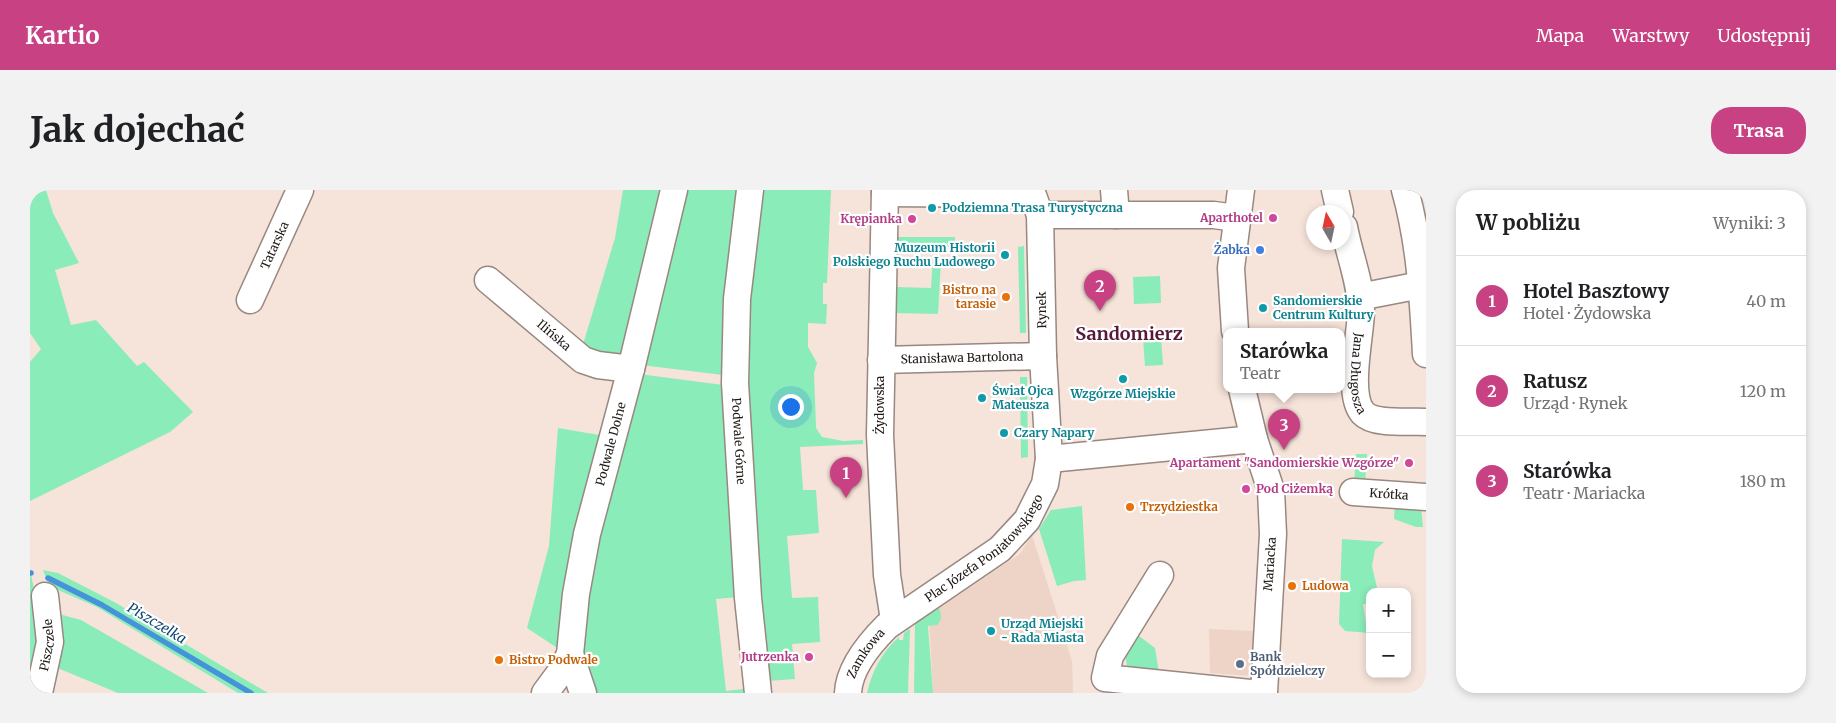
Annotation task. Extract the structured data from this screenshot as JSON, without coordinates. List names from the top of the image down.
{
  "streets": {
    "street": [
      "Tatarska",
      "Rynek",
      "Ilińska",
      "Stanisława Bartolona",
      "Jana Długosza",
      "Żydowska",
      "Podwale Górne",
      "Podwale Dolne",
      "Krótka",
      "Plac Józefa Poniatowskiego",
      "Mariacka",
      "Piszczele",
      "Zamkowa"
    ]
  },
  "crossings": [
    ["Rynek", "Stanisława Bartolona"],
    ["Rynek", "Plac Józefa Poniatowskiego"],
    ["Ilińska", "Podwale Dolne"],
    ["Stanisława Bartolona", "Żydowska"],
    ["Żydowska", "Plac Józefa Poniatowskiego"],
    ["Żydowska", "Zamkowa"],
    ["Plac Józefa Poniatowskiego", "Zamkowa"]
  ],
  "districts": ["Sandomierz"],
  "water": ["Piszczelka"],
  "places": [
    "Podziemna Trasa Turystyczna",
    "Aparthotel",
    "Krępianka",
    "Żabka",
    "Muzeum Historii Polskiego Ruchu Ludowego",
    "Bistro na tarasie",
    "Sandomierskie Centrum Kultury",
    "Wzgórze Miejskie",
    "Świat Ojca Mateusza",
    "Czary Napary",
    "Apartament \"Sandomierskie Wzgórze\"",
    "Pod Ciżemką",
    "Trzydziestka",
    "Ludowa",
    "Urząd Miejski - Rada Miasta",
    "Jutrzenka",
    "Bistro Podwale",
    "Bank Spółdzielczy"
  ],
  "north": "top",
  "page": {
    "header": "Kartio",
    "nav": ["Mapa", "Warstwy", "Udostępnij"],
    "buttons": "Trasa",
    "title": "Jak dojechać",
    "heading": ["W pobliżu", "Wyniki: 3"],
    "list": [
      {
        "mark": "1",
        "name": "Hotel Basztowy",
        "note": "Hotel · Żydowska",
        "value": "40 m"
      },
      {
        "mark": "2",
        "name": "Ratusz",
        "note": "Urząd · Rynek",
        "value": "120 m"
      },
      {
        "mark": "3",
        "name": "Starówka",
        "note": "Teatr · Mariacka",
        "value": "180 m"
      }
    ],
    "pins": ["2", "3", "1"],
    "popup": ["Starówka", "Teatr"],
    "map_buttons": ["+", "−"]
  }
}
